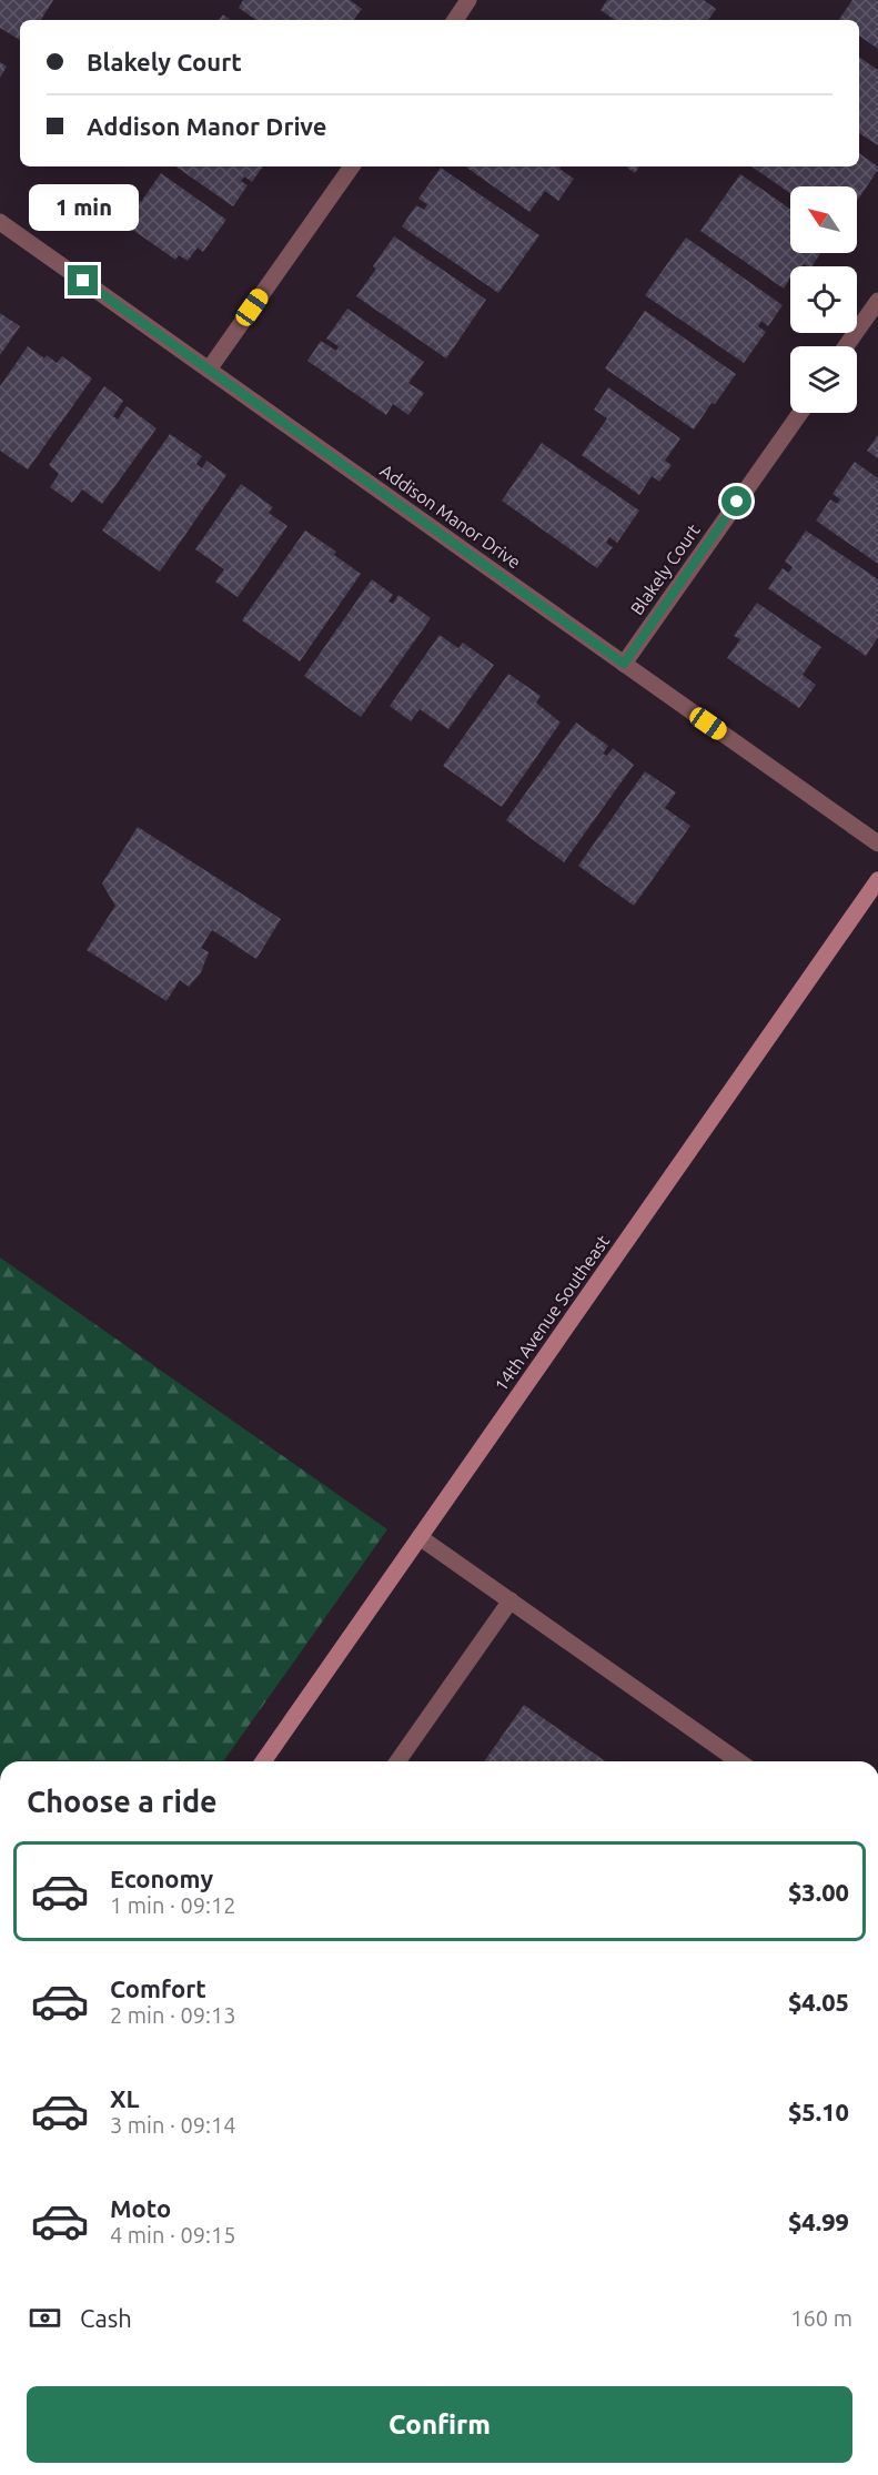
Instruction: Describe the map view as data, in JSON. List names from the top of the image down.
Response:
{
  "streets": {
    "street": ["Addison Manor Drive", "Blakely Court", "14th Avenue Southeast"]
  },
  "crossings": [
    ["Addison Manor Drive", "Blakely Court"]
  ],
  "north": "top left",
  "page": {
    "banner": ["Blakely Court", "Addison Manor Drive"],
    "bubble": "1 min",
    "heading": "Choose a ride",
    "list": [
      {
        "name": "Economy",
        "note": "1 min · 09:12",
        "value": "$3.00"
      },
      {
        "name": "Comfort",
        "note": "2 min · 09:13",
        "value": "$4.05"
      },
      {
        "name": "XL",
        "note": "3 min · 09:14",
        "value": "$5.10"
      },
      {
        "name": "Moto",
        "note": "4 min · 09:15",
        "value": "$4.99"
      }
    ],
    "pay": ["Cash", "160 m"],
    "buttons": "Confirm"
  }
}
